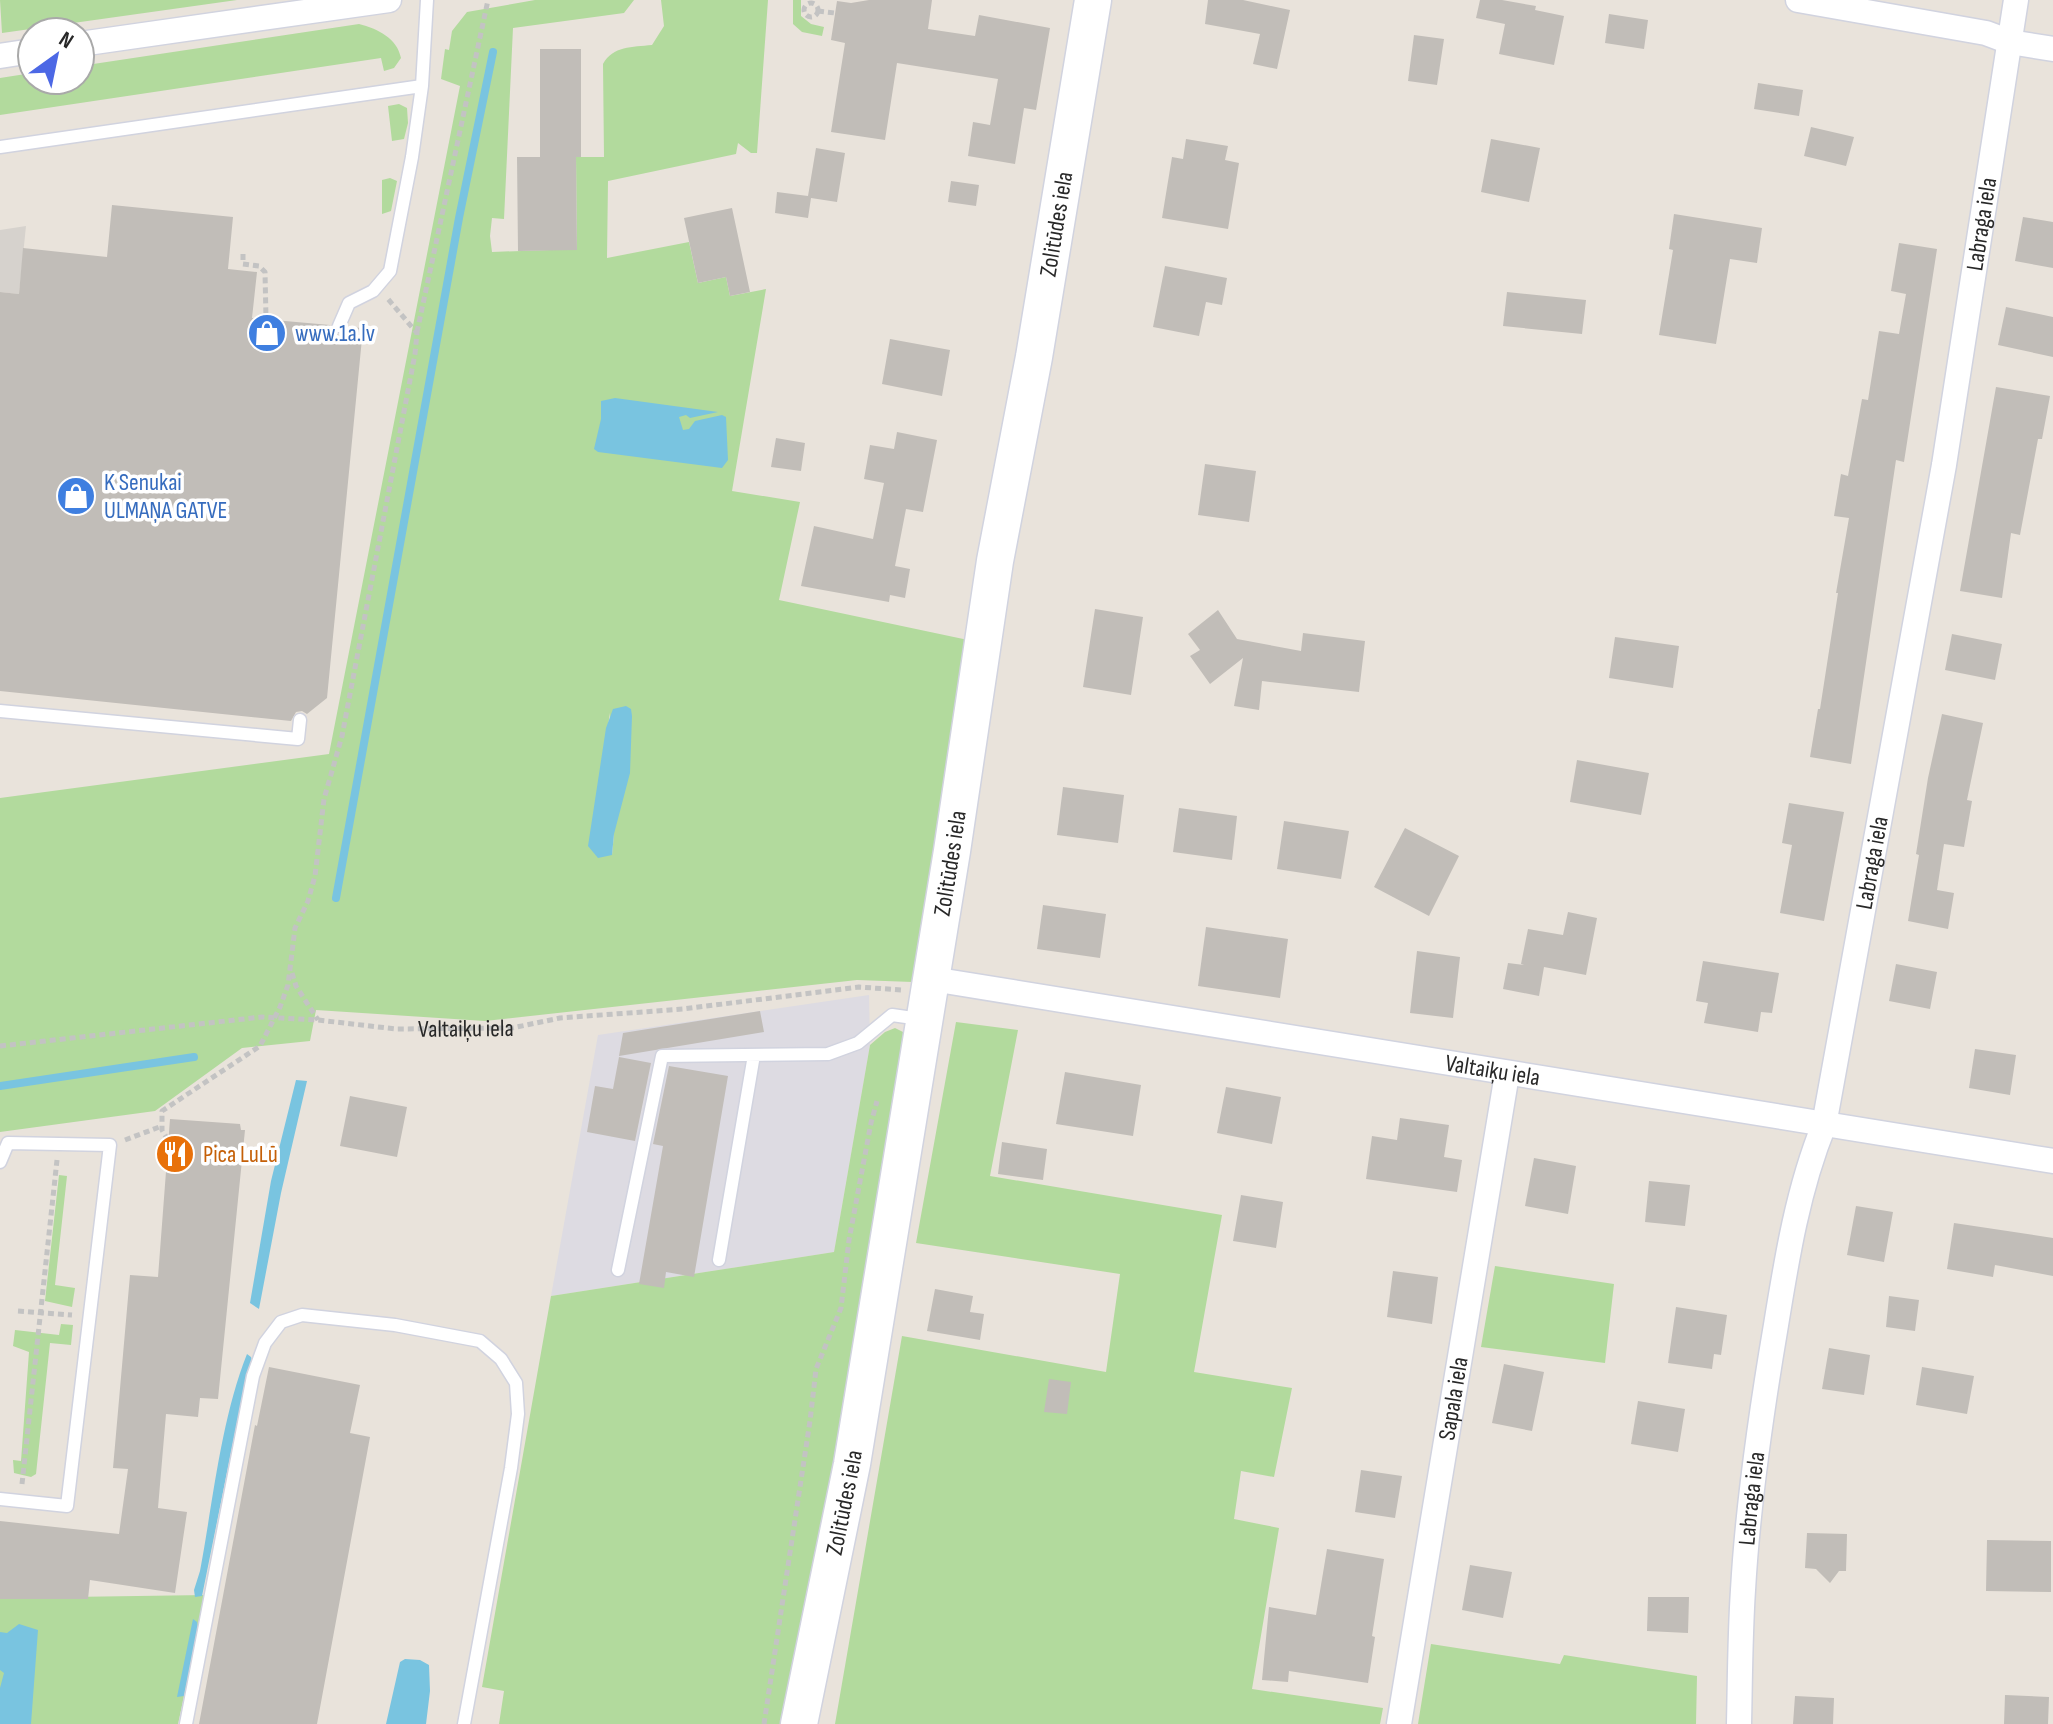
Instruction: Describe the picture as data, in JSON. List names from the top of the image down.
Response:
{
  "streets": {
    "street": [
      "Zolitūdes iela",
      "Labraga iela",
      "Valtaiķu iela",
      "Sapala iela"
    ]
  },
  "crossings": [
    ["Zolitūdes iela", "Valtaiķu iela"],
    ["Labraga iela", "Valtaiķu iela"],
    ["Valtaiķu iela", "Sapala iela"]
  ],
  "places": {
    "shop": ["www.1a.lv", "K Senukai ULMAŅA GATVE"],
    "restaurant": ["Pica LuLū"]
  },
  "north": "top right"
}
